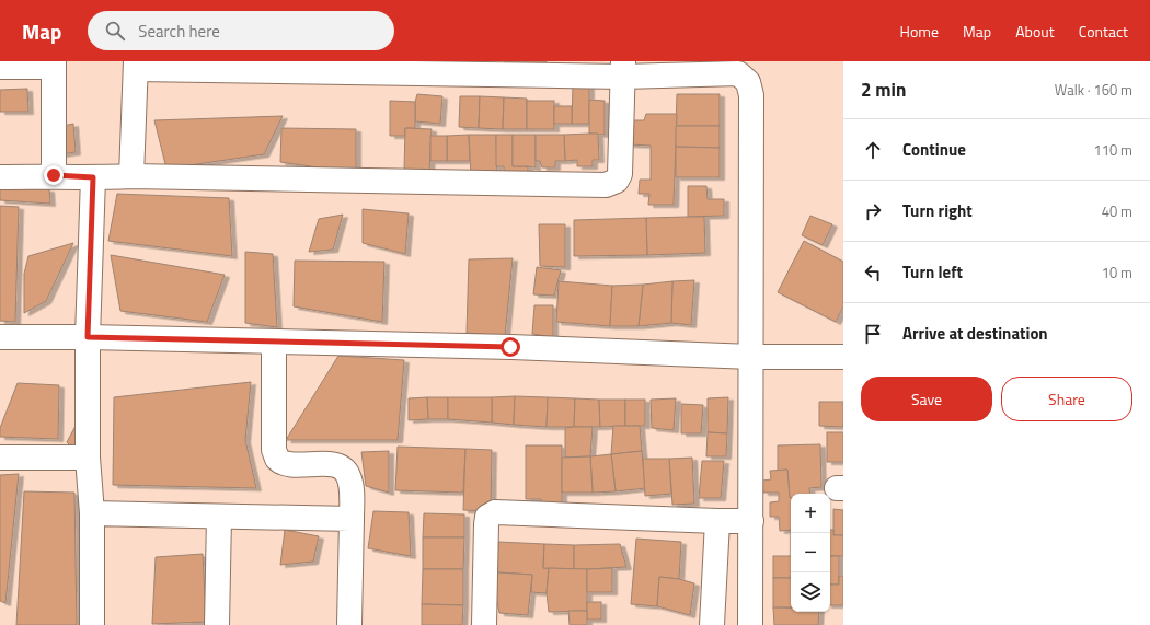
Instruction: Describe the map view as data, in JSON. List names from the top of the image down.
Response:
{
  "page": {
    "header": "Map",
    "search": "Search here",
    "nav": [
      "Home",
      "Map",
      "About",
      "Contact"
    ],
    "heading": ["2 min", "Walk · 160 m"],
    "list": [
      ["Continue", "110 m"],
      ["Turn right", "40 m"],
      ["Turn left", "10 m"],
      "Arrive at destination"
    ],
    "buttons": ["Save", "Share"],
    "map_buttons": ["+", "−"]
  }
}
